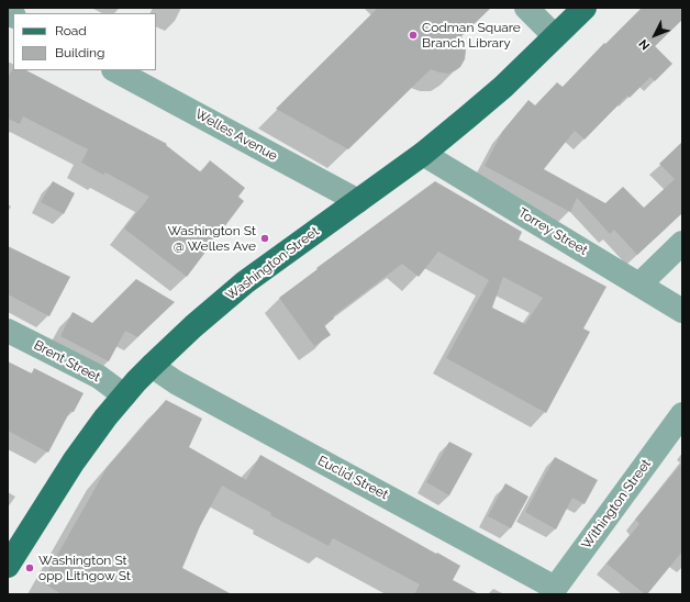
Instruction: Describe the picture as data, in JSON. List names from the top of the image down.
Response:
{
  "streets": {
    "main road": ["Washington Street"],
    "street": [
      "Welles Avenue",
      "Torrey Street",
      "Brent Street",
      "Euclid Street",
      "Withington Street"
    ]
  },
  "crossings": [
    ["Welles Avenue", "Washington Street"],
    ["Torrey Street", "Washington Street"],
    ["Washington Street", "Brent Street"],
    ["Washington Street", "Euclid Street"],
    ["Euclid Street", "Withington Street"]
  ],
  "places": ["Codman Square Branch Library", "Washington St @ Welles Ave", "Washington St opp Lithgow St"],
  "legend": ["Road", "Building"],
  "north": "bottom left"
}
